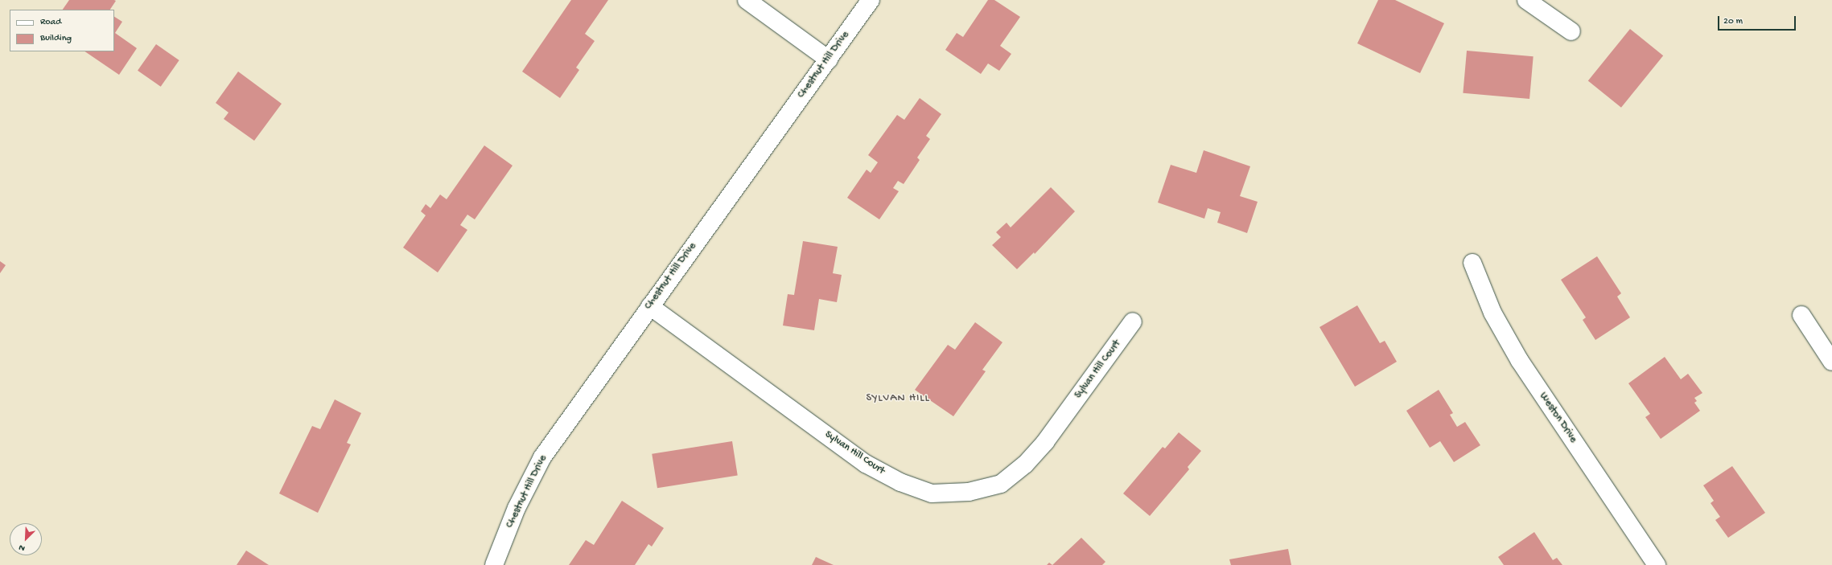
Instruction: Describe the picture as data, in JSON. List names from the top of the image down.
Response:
{
  "streets": {
    "street": ["Chestnut Hill Drive", "Sylvan Hill Court", "Weston Drive"]
  },
  "crossings": [
    ["Chestnut Hill Drive", "Sylvan Hill Court"]
  ],
  "districts": ["SYLVAN HILL"],
  "legend": ["Road", "Building"],
  "scale_bar": "20 m",
  "north": "bottom left"
}
